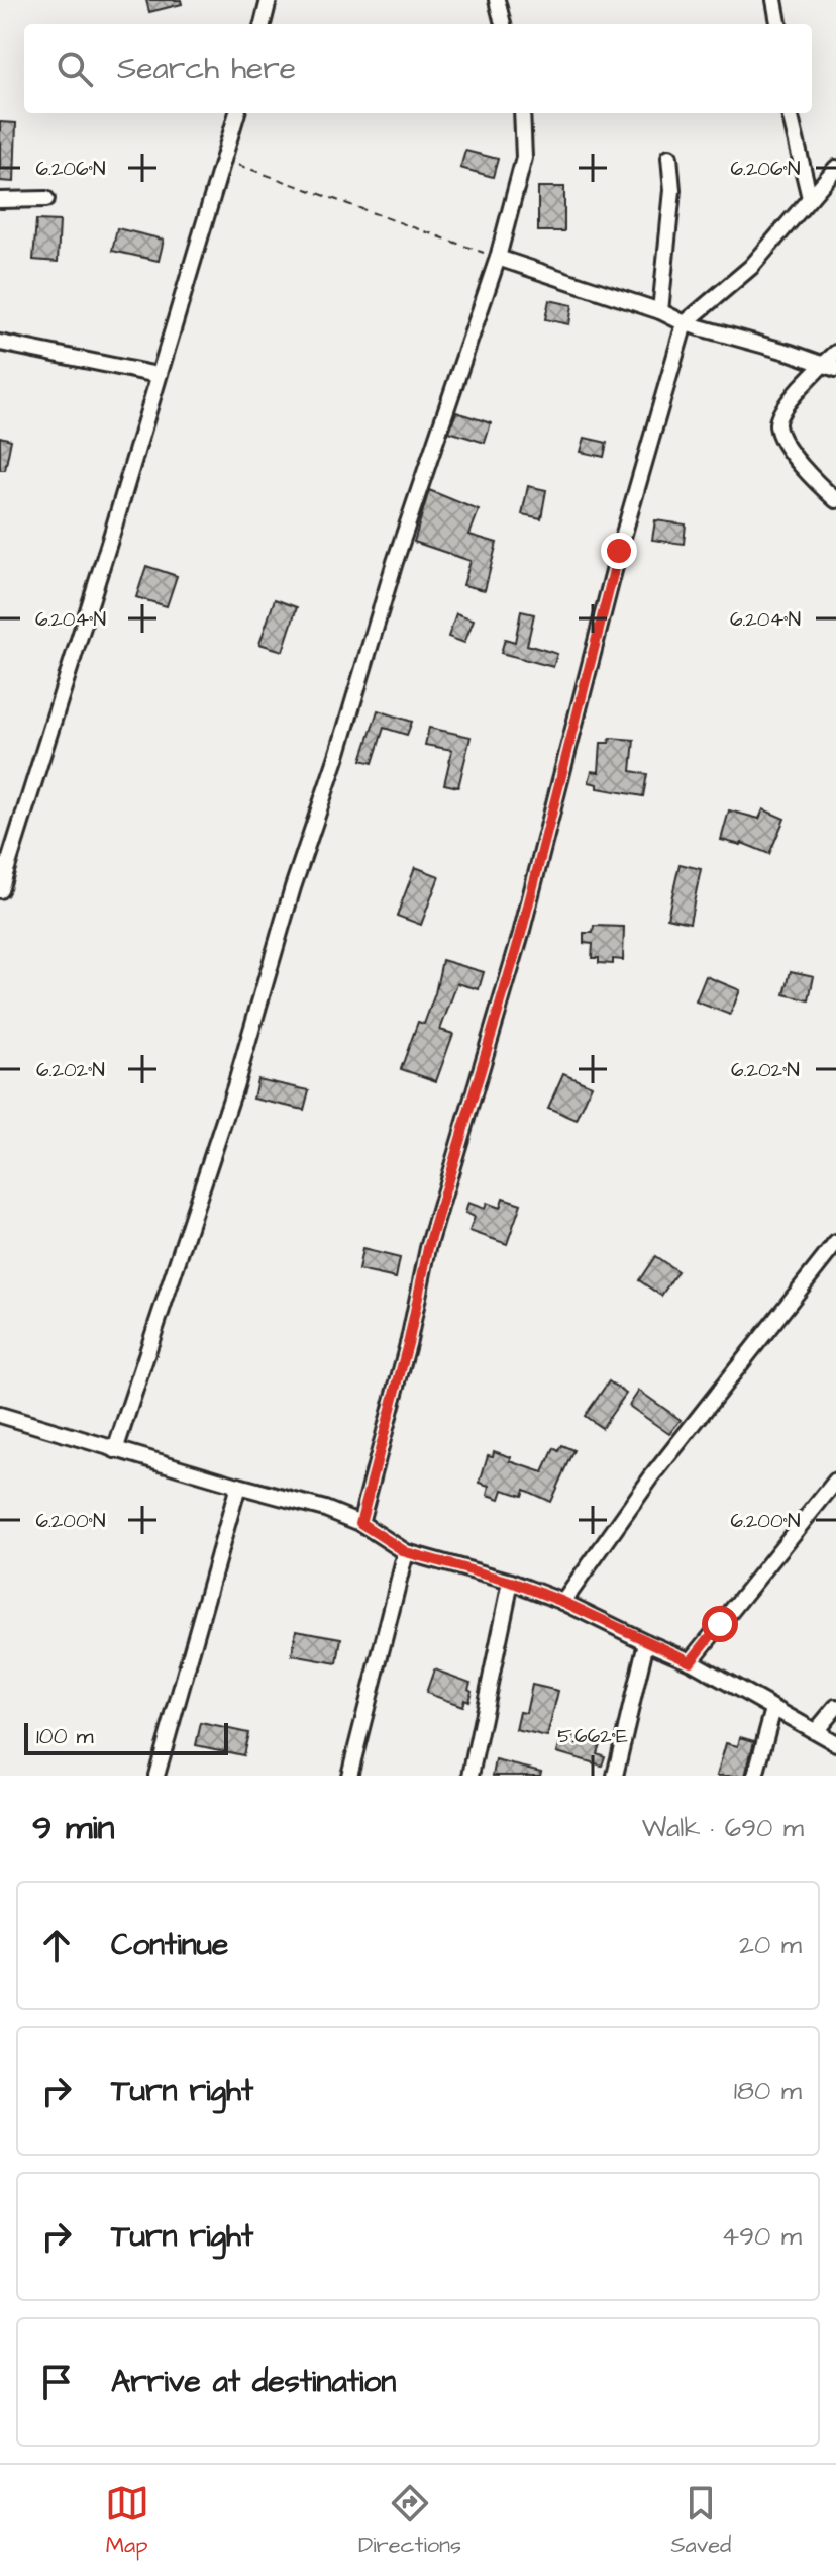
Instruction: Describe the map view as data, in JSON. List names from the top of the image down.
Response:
{
  "scale_bar": "100 m",
  "page": {
    "search": "Search here",
    "scale": "100 m",
    "heading": ["9 min", "Walk · 690 m"],
    "list": [
      ["Continue", "20 m"],
      ["Turn right", "180 m"],
      ["Turn right", "490 m"],
      "Arrive at destination"
    ],
    "nav": ["Map", "Directions", "Saved"]
  },
  "coordinates": [
    "6.206°N",
    "6.204°N",
    "6.202°N",
    "6.200°N",
    "5.662°E"
  ]
}
